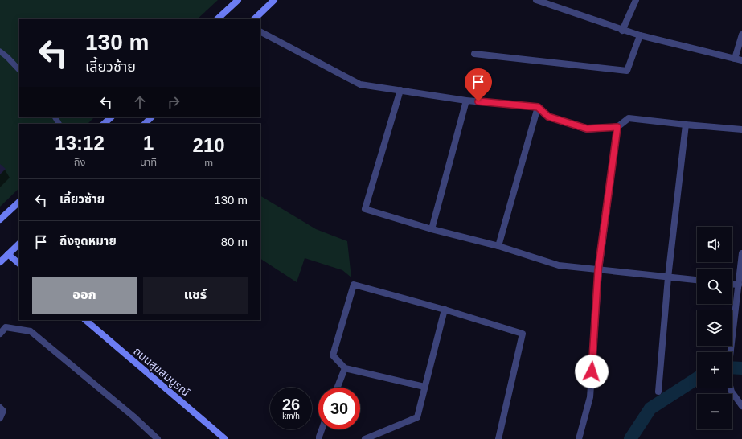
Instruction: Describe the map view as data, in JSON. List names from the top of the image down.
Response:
{
  "streets": {
    "street": ["ถนนสุขสมบูรณ์"]
  },
  "page": {
    "turn": ["130 m", "เลี้ยวซ้าย"],
    "eta": [
      "13:12",
      "ถึง",
      "1",
      "นาที",
      "210",
      "m"
    ],
    "list": [
      {
        "name": "เลี้ยวซ้าย",
        "value": "130 m"
      },
      {
        "name": "ถึงจุดหมาย",
        "value": "80 m"
      }
    ],
    "map_buttons": ["+", "−"],
    "buttons": ["ออก", "แชร์"],
    "speed": "26 km/h",
    "limit": "30"
  }
}
